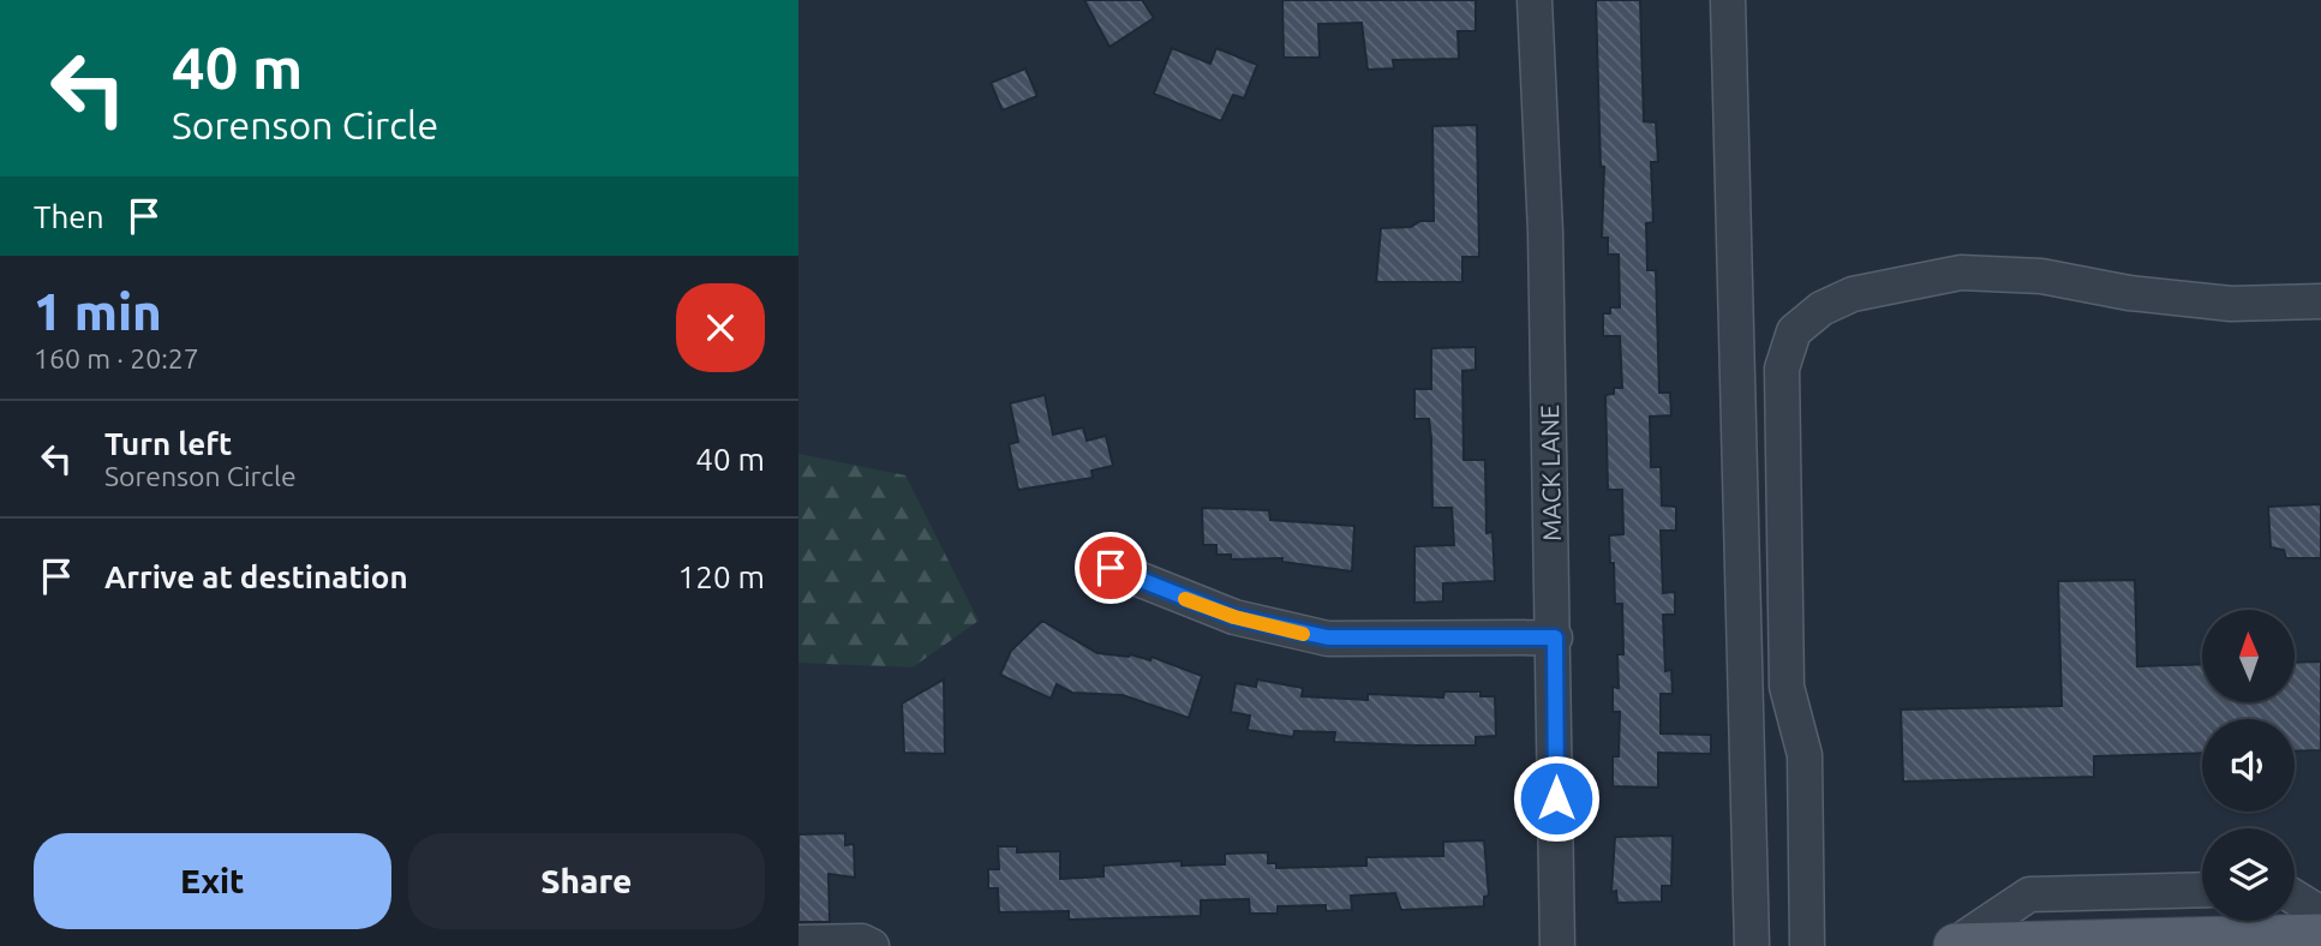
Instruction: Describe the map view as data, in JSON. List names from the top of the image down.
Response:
{
  "streets": {
    "street": ["MACK LANE"]
  },
  "north": "top",
  "page": {
    "turn": ["40 m", "Sorenson Circle"],
    "then": "Then",
    "heading": ["1 min", "160 m · 20:27"],
    "list": [
      {
        "name": "Turn left",
        "note": "Sorenson Circle",
        "value": "40 m"
      },
      {
        "name": "Arrive at destination",
        "value": "120 m"
      }
    ],
    "buttons": ["Exit", "Share"]
  }
}
